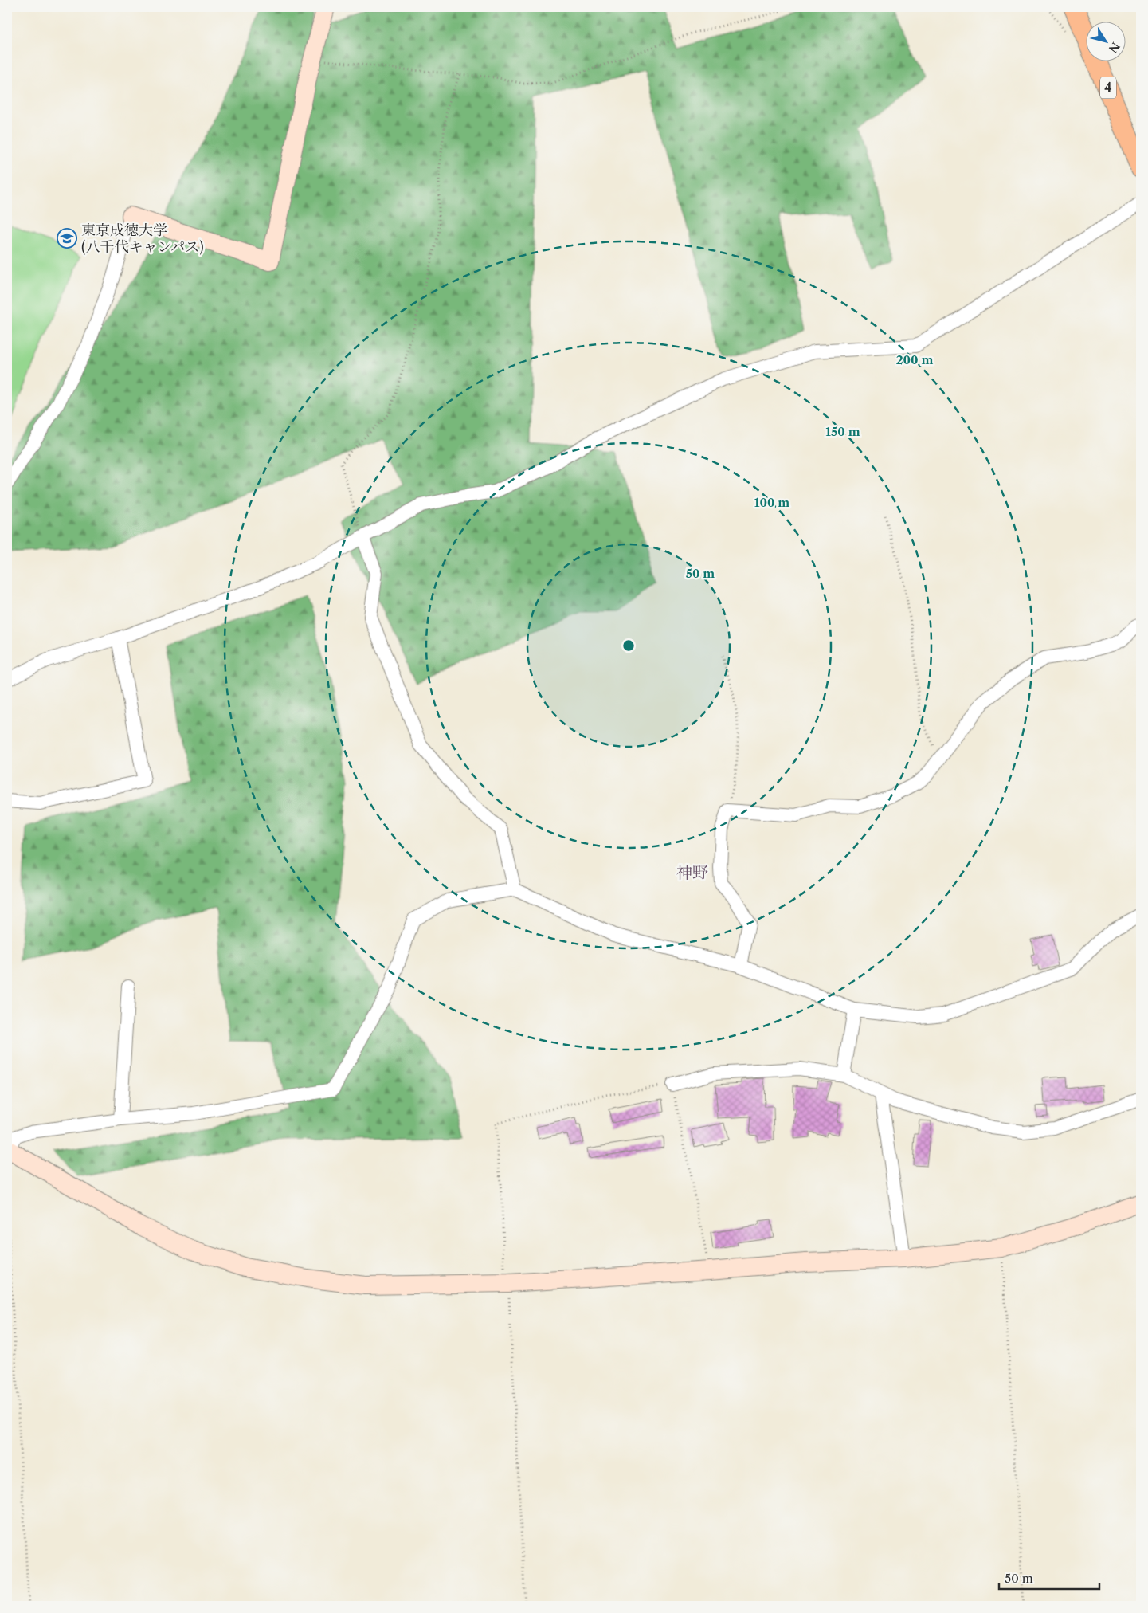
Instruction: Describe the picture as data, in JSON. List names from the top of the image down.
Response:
{
  "streets": {
    "main road": ["4"]
  },
  "districts": ["神野"],
  "places": {
    "school or university": ["東京成徳大学 (八千代キャンパス)"]
  },
  "scale_bar": "50 m",
  "north": "bottom right",
  "rings": [
    "200 m",
    "150 m",
    "100 m",
    "50 m"
  ]
}
